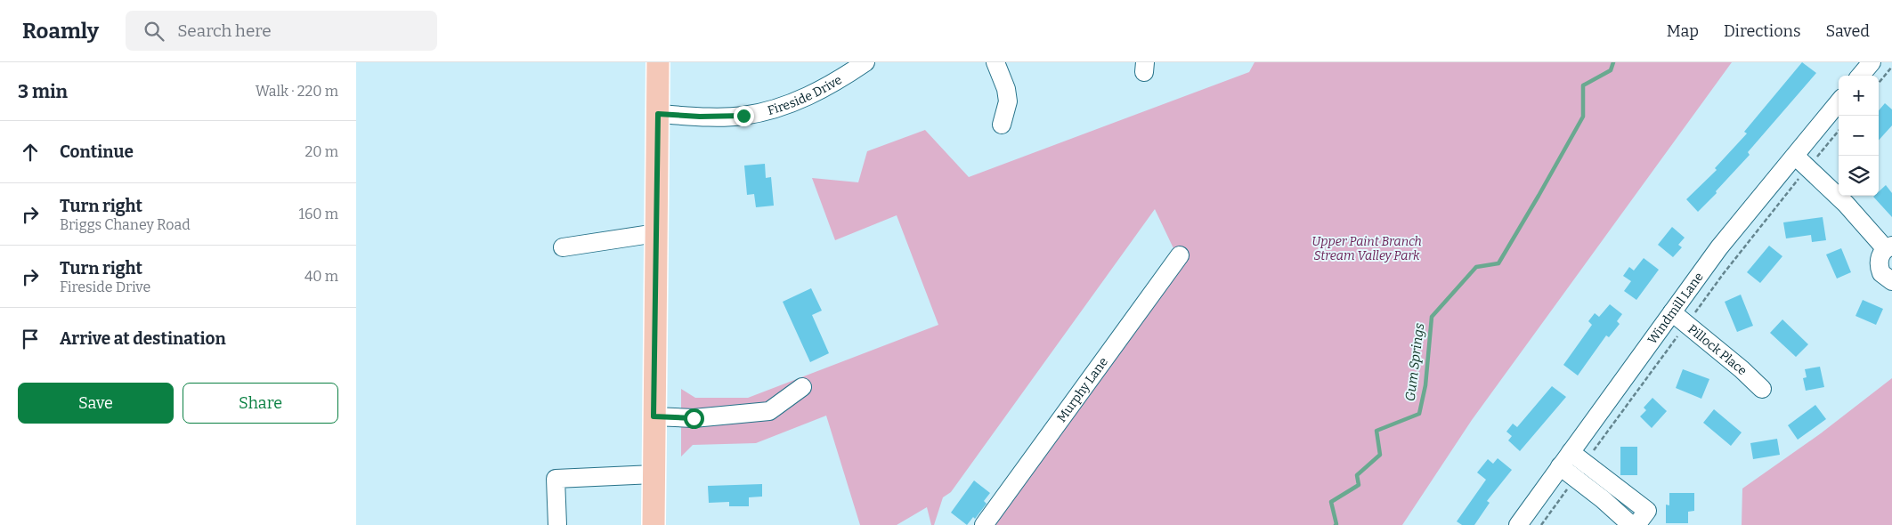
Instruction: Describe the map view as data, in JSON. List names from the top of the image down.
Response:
{
  "streets": {
    "street": [
      "Fireside Drive",
      "Windmill Lane",
      "Pillock Place",
      "Murphy Lane"
    ]
  },
  "crossings": [
    ["Windmill Lane", "Pillock Place"]
  ],
  "water": ["Gum Springs"],
  "parks": ["Upper Paint Branch Stream Valley Park"],
  "page": {
    "header": "Roamly",
    "search": "Search here",
    "nav": ["Map", "Directions", "Saved"],
    "heading": ["3 min", "Walk · 220 m"],
    "map_buttons": ["+", "−"],
    "list": [
      ["Continue", "20 m"],
      ["Turn right", "Briggs Chaney Road", "160 m"],
      ["Turn right", "Fireside Drive", "40 m"],
      "Arrive at destination"
    ],
    "buttons": ["Save", "Share"]
  }
}
